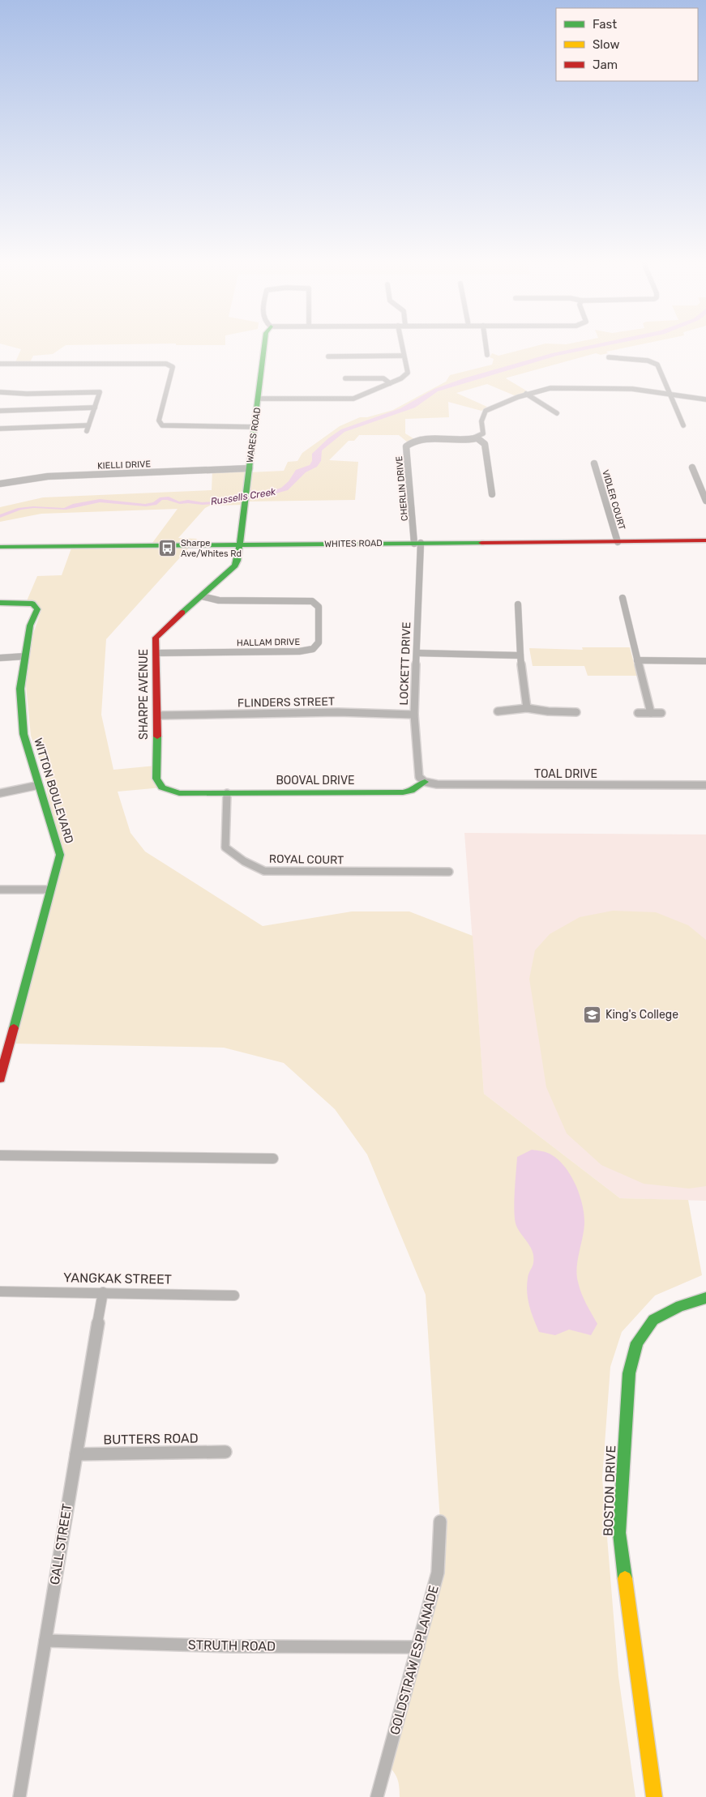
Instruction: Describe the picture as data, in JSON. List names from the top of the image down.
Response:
{
  "streets": {
    "street": [
      "WARES ROAD",
      "KIELLI DRIVE",
      "CHERLIN DRIVE",
      "VIDLER COURT",
      "WHITES ROAD",
      "HALLAM DRIVE",
      "LOCKETT DRIVE",
      "SHARPE AVENUE",
      "FLINDERS STREET",
      "TOAL DRIVE",
      "BOOVAL DRIVE",
      "WITTON BOULEVARD",
      "ROYAL COURT",
      "YANGKAK STREET",
      "BUTTERS ROAD",
      "BOSTON DRIVE",
      "GALL STREET",
      "STRUTH ROAD",
      "GOLDSTRAW ESPLANADE"
    ]
  },
  "crossings": [
    ["WARES ROAD", "KIELLI DRIVE"],
    ["WARES ROAD", "WHITES ROAD"],
    ["WARES ROAD", "SHARPE AVENUE"],
    ["CHERLIN DRIVE", "WHITES ROAD"],
    ["CHERLIN DRIVE", "LOCKETT DRIVE"],
    ["VIDLER COURT", "WHITES ROAD"],
    ["WHITES ROAD", "LOCKETT DRIVE"],
    ["WHITES ROAD", "SHARPE AVENUE"],
    ["HALLAM DRIVE", "SHARPE AVENUE"],
    ["LOCKETT DRIVE", "FLINDERS STREET"],
    ["LOCKETT DRIVE", "TOAL DRIVE"],
    ["LOCKETT DRIVE", "BOOVAL DRIVE"],
    ["SHARPE AVENUE", "FLINDERS STREET"],
    ["SHARPE AVENUE", "BOOVAL DRIVE"],
    ["TOAL DRIVE", "BOOVAL DRIVE"],
    ["BOOVAL DRIVE", "ROYAL COURT"],
    ["YANGKAK STREET", "GALL STREET"],
    ["BUTTERS ROAD", "GALL STREET"],
    ["GALL STREET", "STRUTH ROAD"],
    ["STRUTH ROAD", "GOLDSTRAW ESPLANADE"]
  ],
  "water": ["Russells Creek"],
  "places": {
    "bus stop": ["Sharpe Ave/Whites Rd"],
    "school or university": ["King's College"]
  },
  "legend": ["Fast", "Slow", "Jam"]
}
